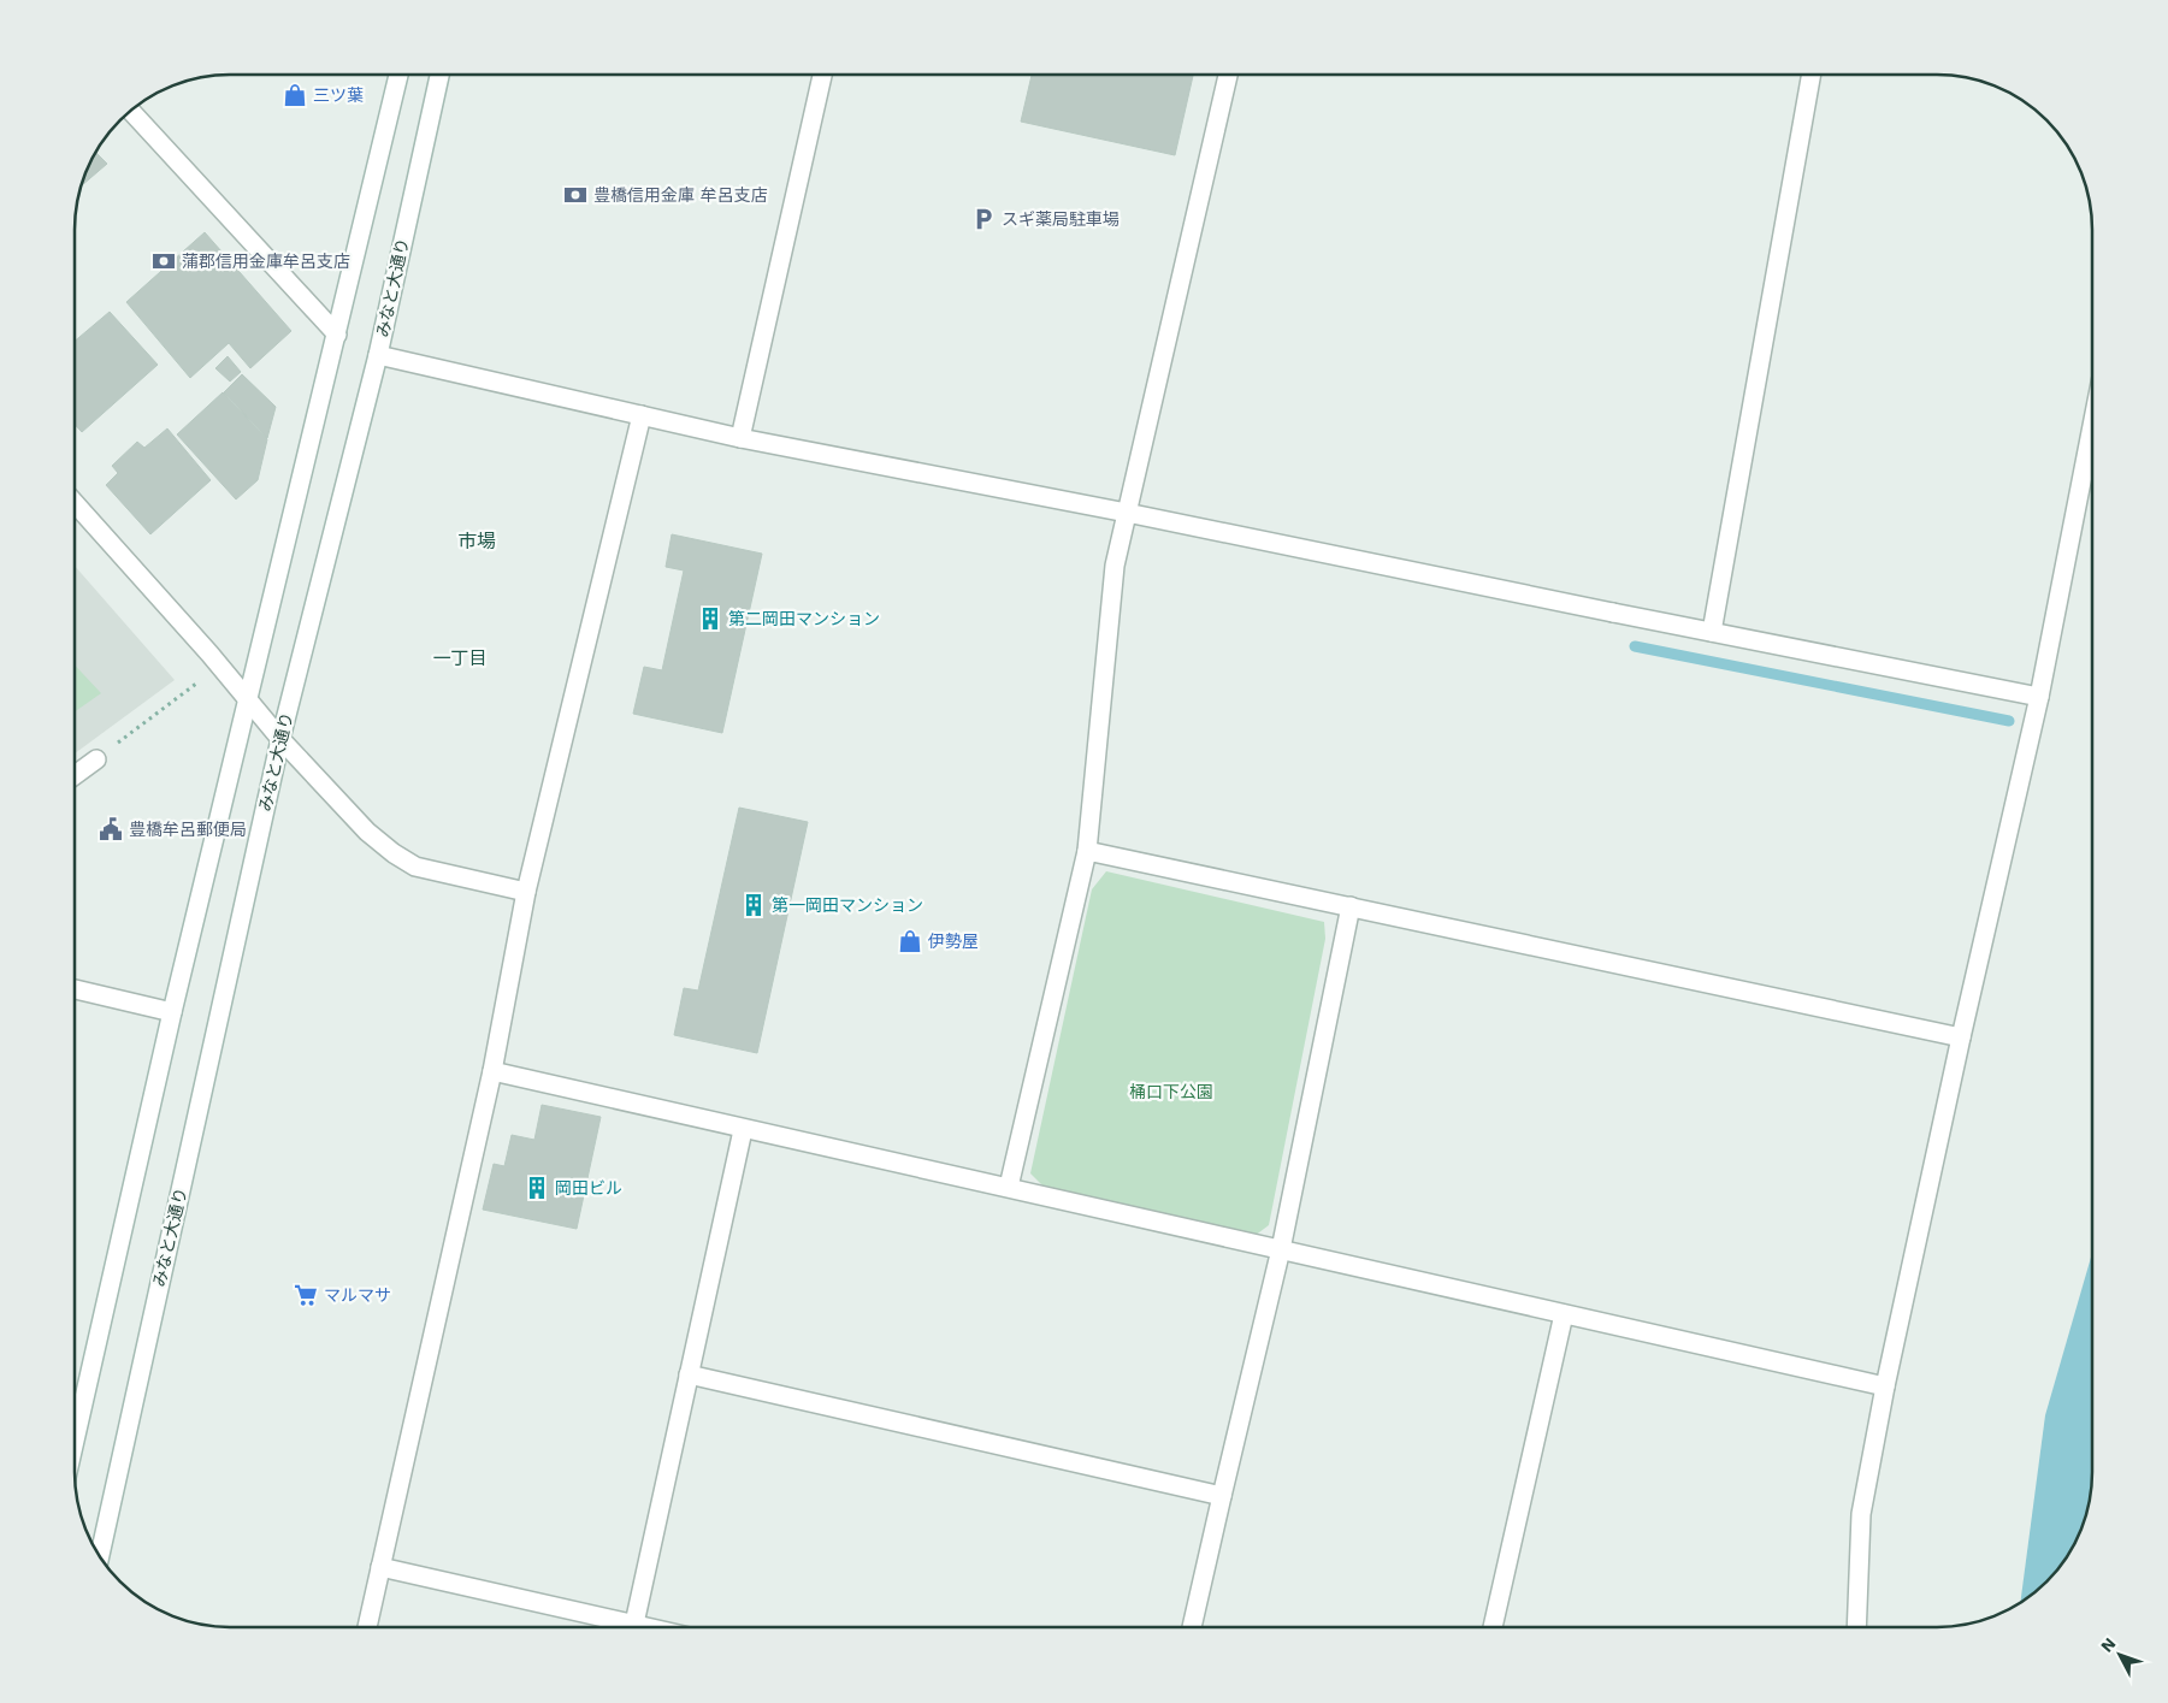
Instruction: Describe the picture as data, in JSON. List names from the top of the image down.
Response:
{
  "streets": {
    "street": ["みなと大通り"]
  },
  "districts": ["市場", "一丁目"],
  "parks": ["桶口下公園"],
  "places": {
    "shop": ["三ツ葉", "伊勢屋"],
    "bank": ["豊橋信用金庫 牟呂支店", "蒲郡信用金庫牟呂支店"],
    "parking": ["スギ薬局駐車場"],
    "building": ["第二岡田マンション", "第一岡田マンション", "岡田ビル"],
    "public building": ["豊橋牟呂郵便局"],
    "supermarket": ["マルマサ"]
  },
  "north": "top left"
}
